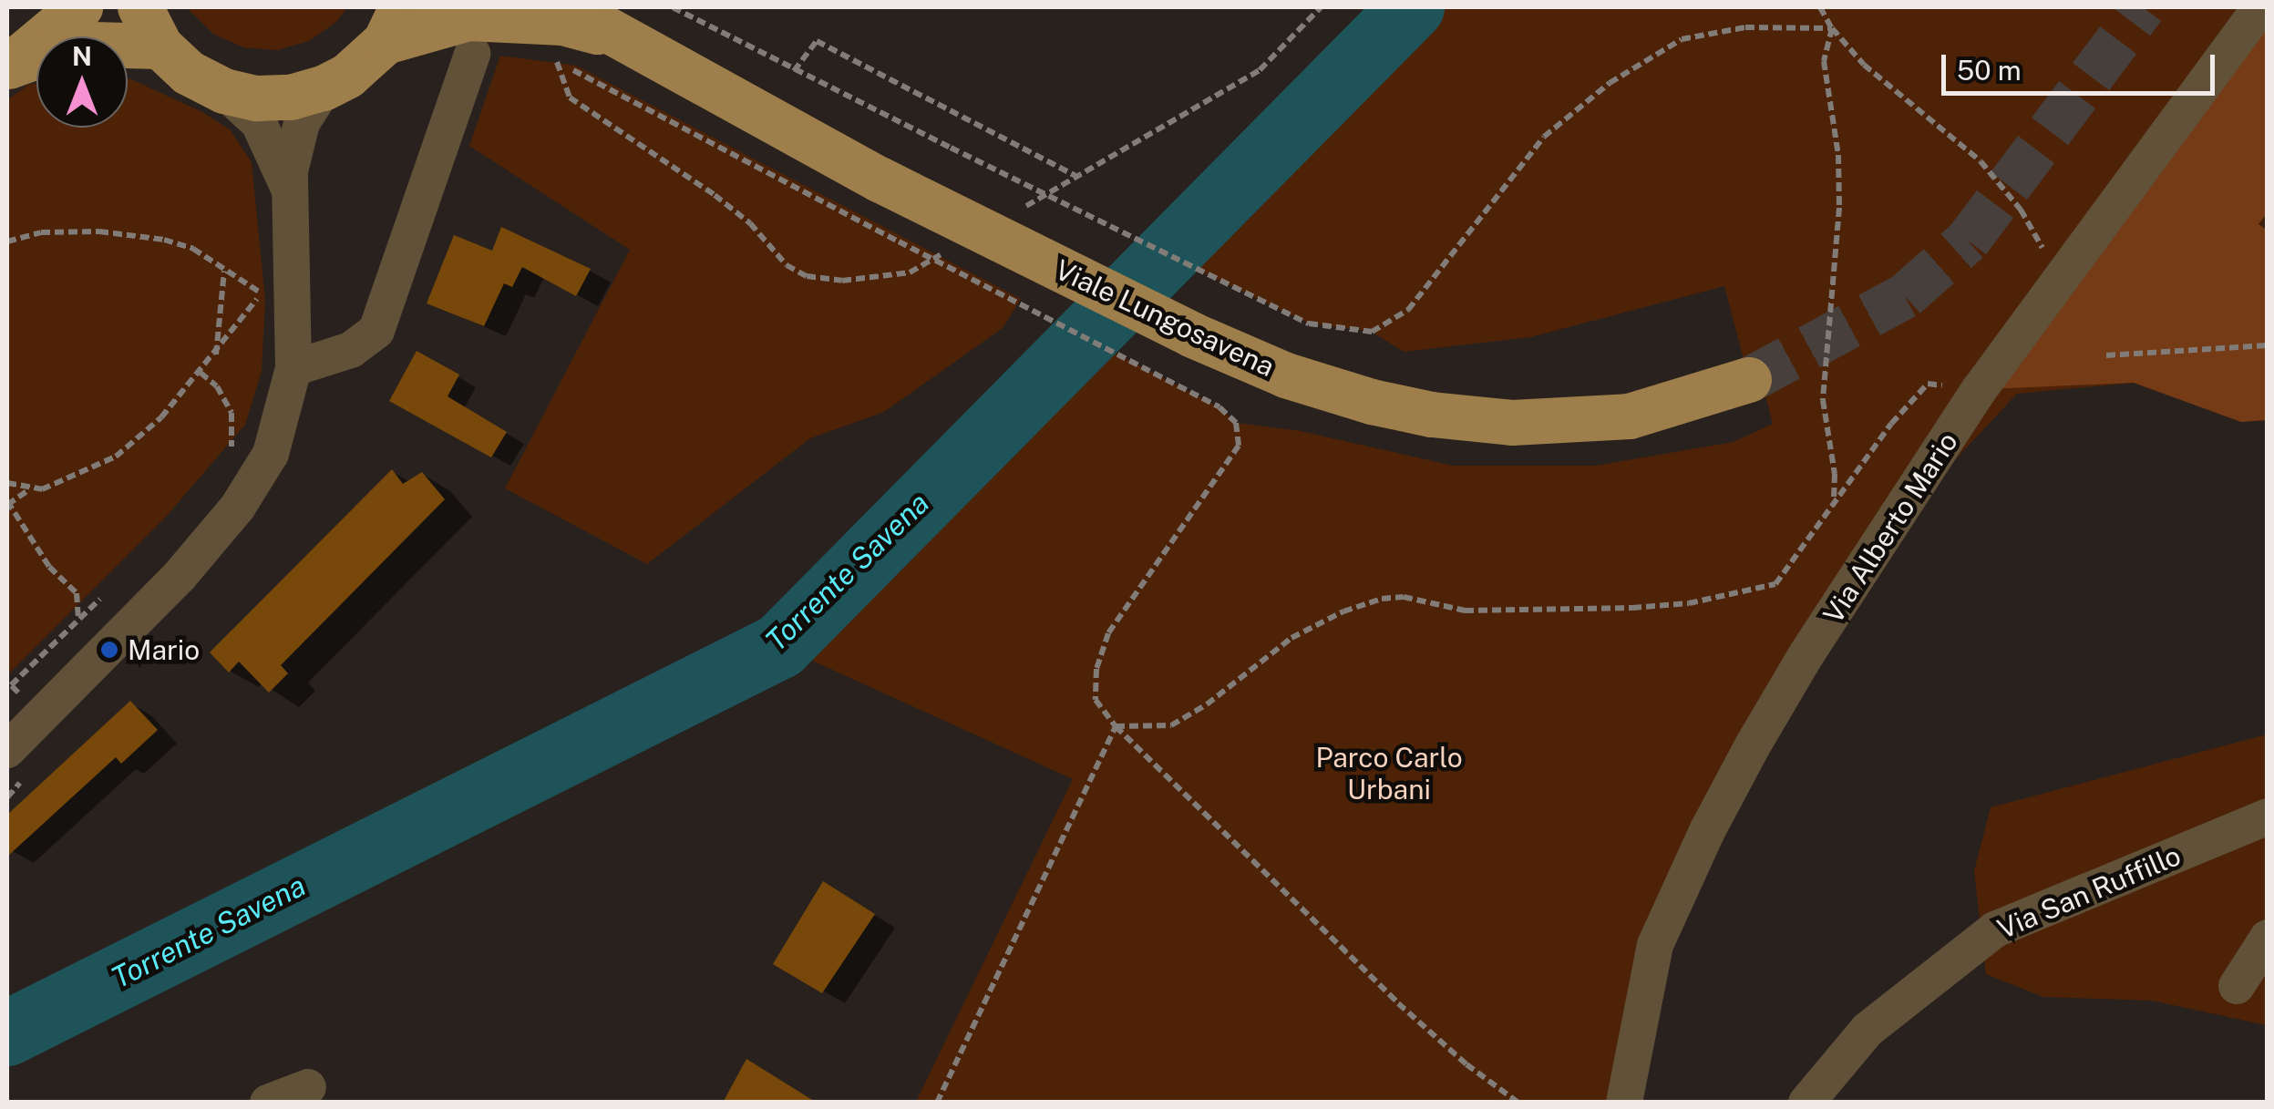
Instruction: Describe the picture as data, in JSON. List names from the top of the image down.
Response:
{
  "streets": {
    "main road": ["Viale Lungosavena"],
    "street": ["Via Alberto Mario", "Via San Ruffillo"]
  },
  "water": ["Torrente Savena"],
  "parks": ["Parco Carlo Urbani"],
  "places": ["Mario"],
  "scale_bar": "50 m",
  "north": "top"
}
